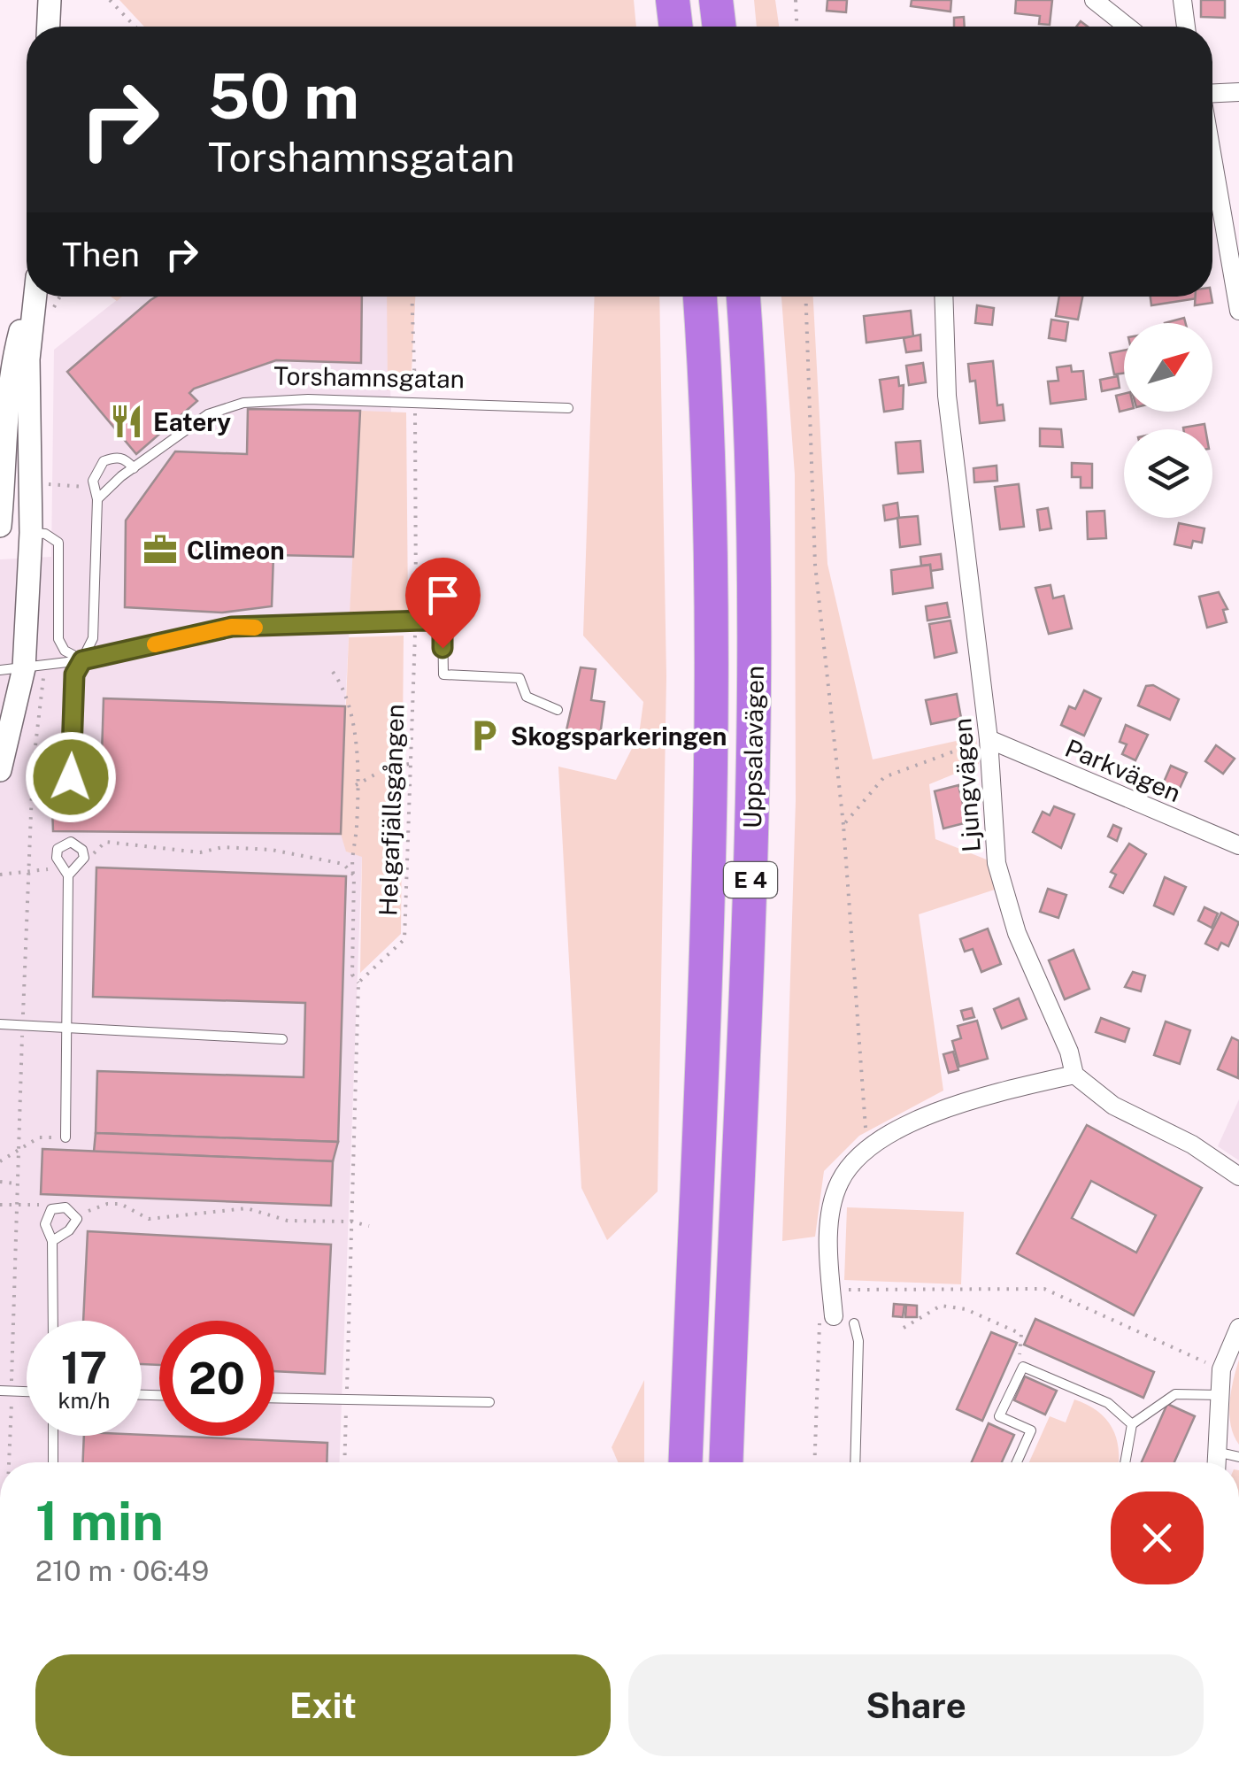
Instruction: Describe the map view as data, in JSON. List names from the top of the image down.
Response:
{
  "streets": {
    "highway": ["Uppsalavägen", "E 4"],
    "street": ["Parkvägen", "Ljungvägen"],
    "lane": ["Torshamnsgatan"],
    "path": ["Helgafjällsgången"]
  },
  "crossings": [
    ["Torshamnsgatan", "Helgafjällsgången"],
    ["Parkvägen", "Ljungvägen"]
  ],
  "places": {
    "restaurant": ["Eatery"],
    "office": ["Climeon"],
    "parking": ["Skogsparkeringen"]
  },
  "north": "top right",
  "page": {
    "turn": ["50 m", "Torshamnsgatan"],
    "then": "Then",
    "speed": "17 km/h",
    "limit": "20",
    "heading": ["1 min", "210 m · 06:49"],
    "buttons": ["Exit", "Share"]
  }
}
